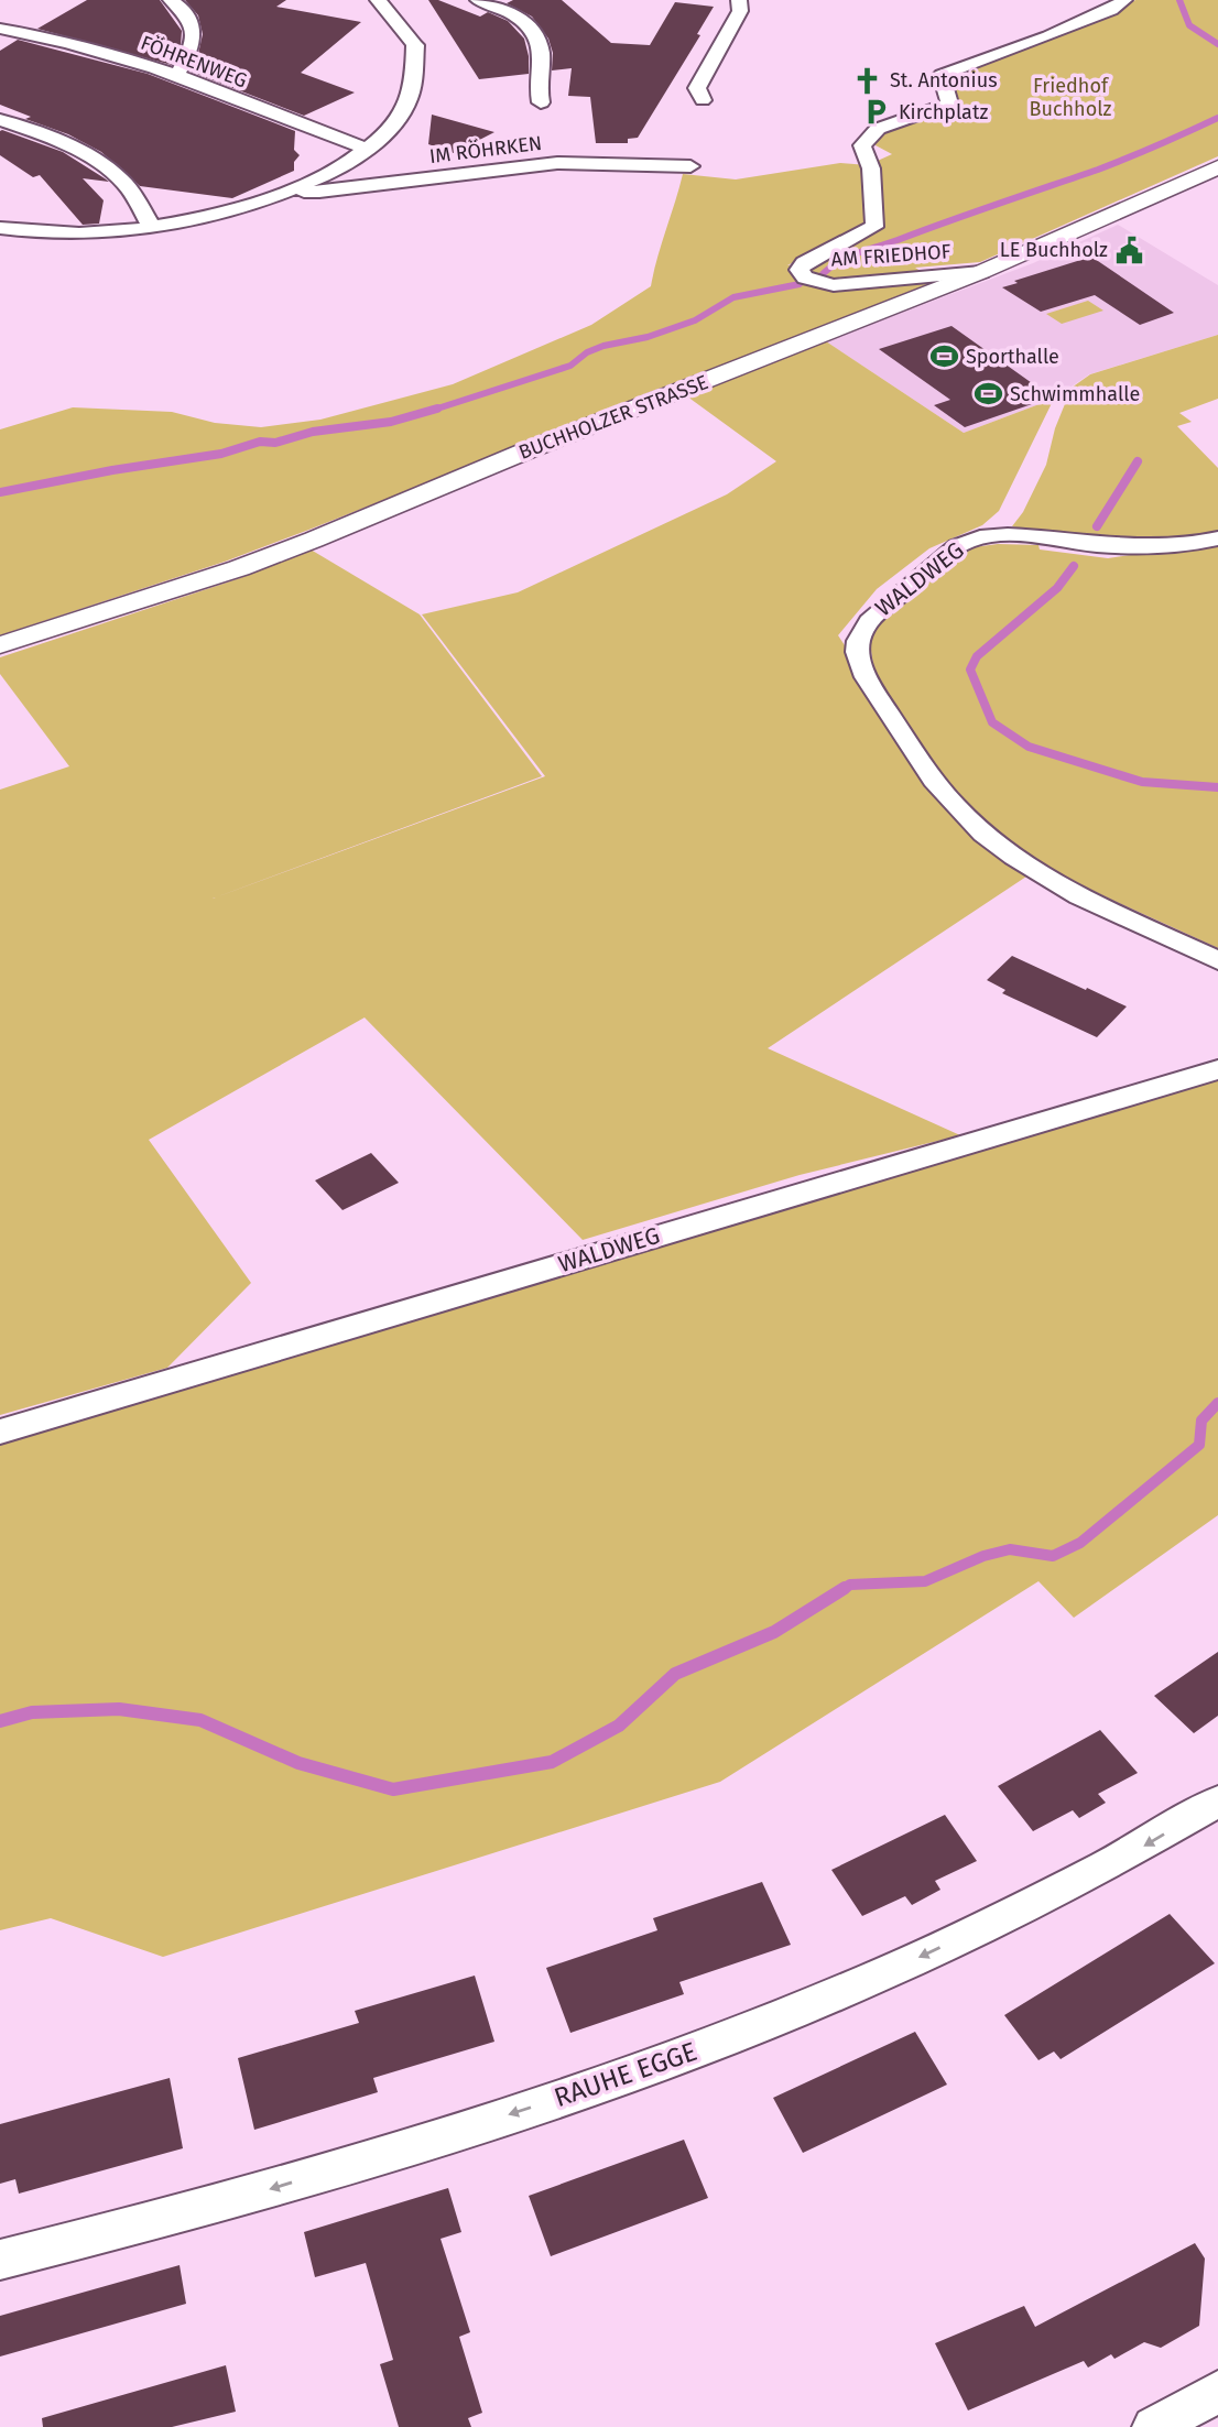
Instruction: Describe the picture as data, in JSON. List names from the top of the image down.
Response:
{
  "streets": {
    "street": [
      "FÖHRENWEG",
      "IM RÖHRKEN",
      "AM FRIEDHOF",
      "BUCHHOLZER STRASSE",
      "WALDWEG",
      "RAUHE EGGE"
    ]
  },
  "crossings": [
    ["FÖHRENWEG", "IM RÖHRKEN"],
    ["AM FRIEDHOF", "BUCHHOLZER STRASSE"]
  ],
  "one_way": ["RAUHE EGGE"],
  "parks": ["Friedhof Buchholz"],
  "places": {
    "church": ["St. Antonius"],
    "parking": ["Kirchplatz"],
    "public building": ["LE Buchholz"],
    "sports": ["Sporthalle", "Schwimmhalle"]
  }
}
